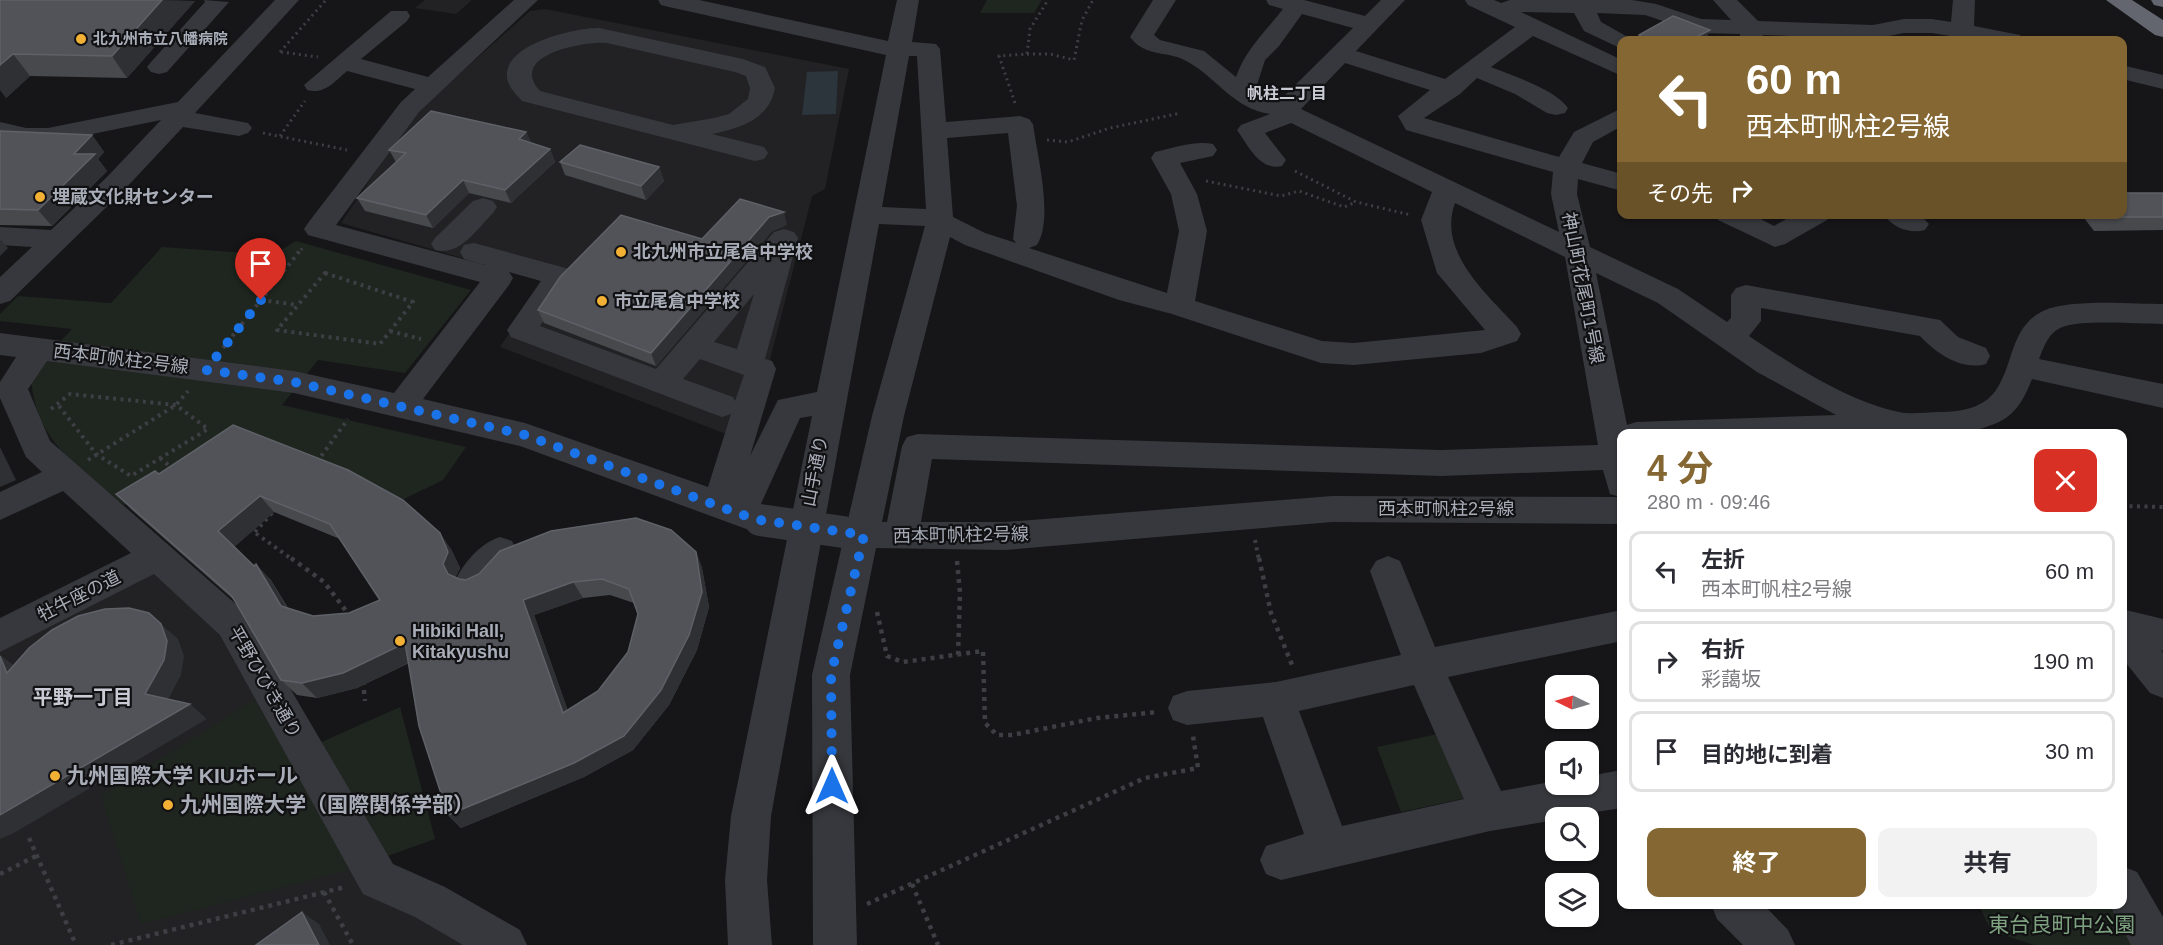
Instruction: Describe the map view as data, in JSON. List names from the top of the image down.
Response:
{
  "streets": {
    "street": [
      "神山町花尾町1号線",
      "西本町帆柱2号線",
      "山手通り",
      "牡牛座の道",
      "平野ひびき通り"
    ]
  },
  "crossings": [
    ["西本町帆柱2号線", "平野ひびき通り"],
    ["牡牛座の道", "平野ひびき通り"]
  ],
  "districts": ["帆柱二丁目", "平野一丁目"],
  "parks": ["東台良町中公園"],
  "places": [
    "北九州市立八幡病院",
    "埋蔵文化財センター",
    "北九州市立尾倉中学校",
    "市立尾倉中学校",
    "Hibiki Hall, Kitakyushu",
    "九州国際大学 KIUホール",
    "九州国際大学（国際関係学部）"
  ],
  "north": "left",
  "page": {
    "turn": ["60 m", "西本町帆柱2号線"],
    "then": "その先",
    "heading": ["4 分", "280 m · 09:46"],
    "list": [
      {
        "name": "左折",
        "note": "西本町帆柱2号線",
        "value": "60 m"
      },
      {
        "name": "右折",
        "note": "彩藹坂",
        "value": "190 m"
      },
      {
        "name": "目的地に到着",
        "value": "30 m"
      }
    ],
    "buttons": ["終了", "共有"]
  }
}
